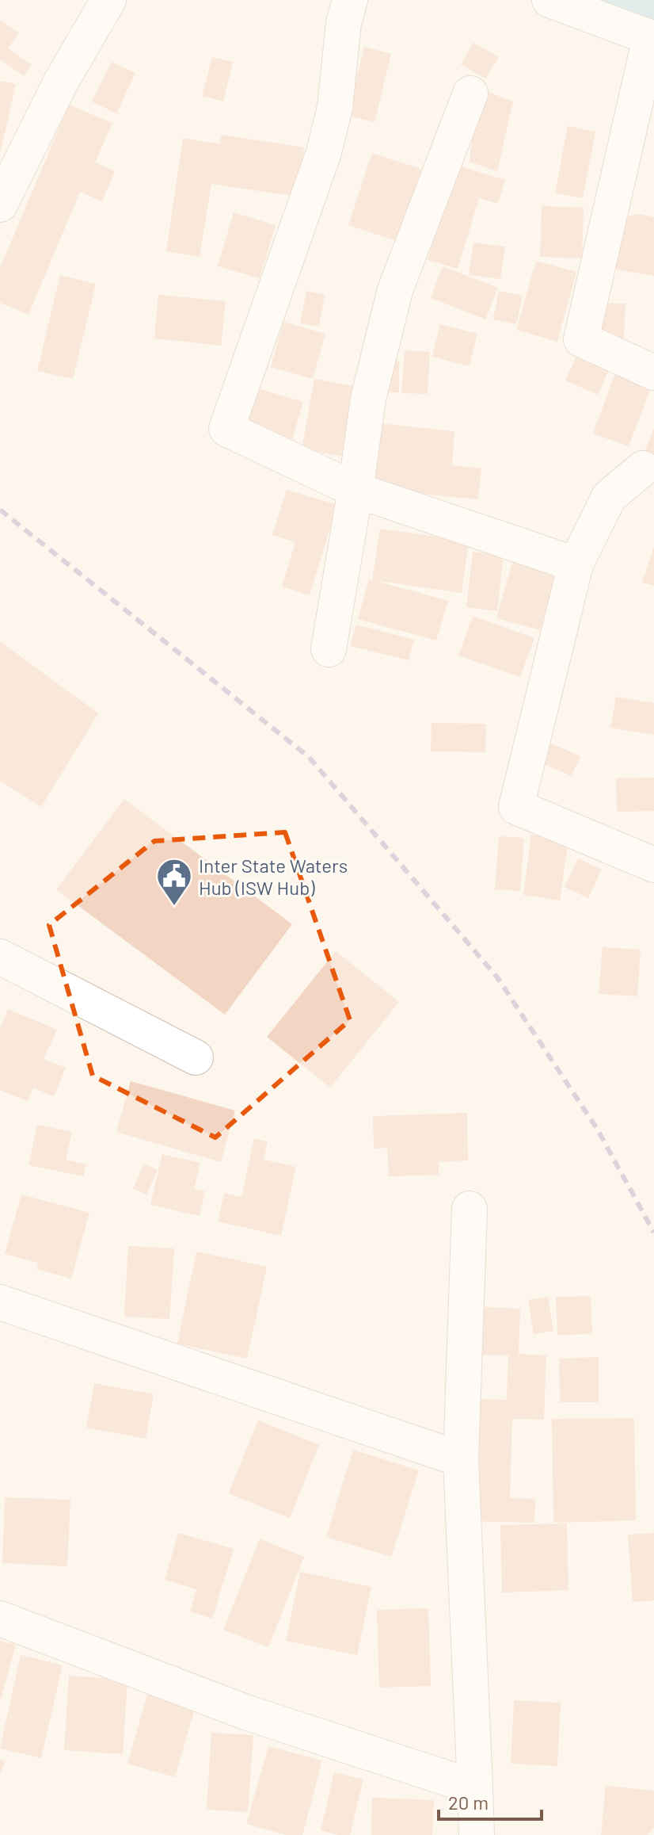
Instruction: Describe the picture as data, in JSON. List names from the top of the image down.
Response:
{
  "places": {
    "public building": ["Inter State Waters Hub (ISW Hub)"]
  },
  "scale_bar": "20 m"
}
